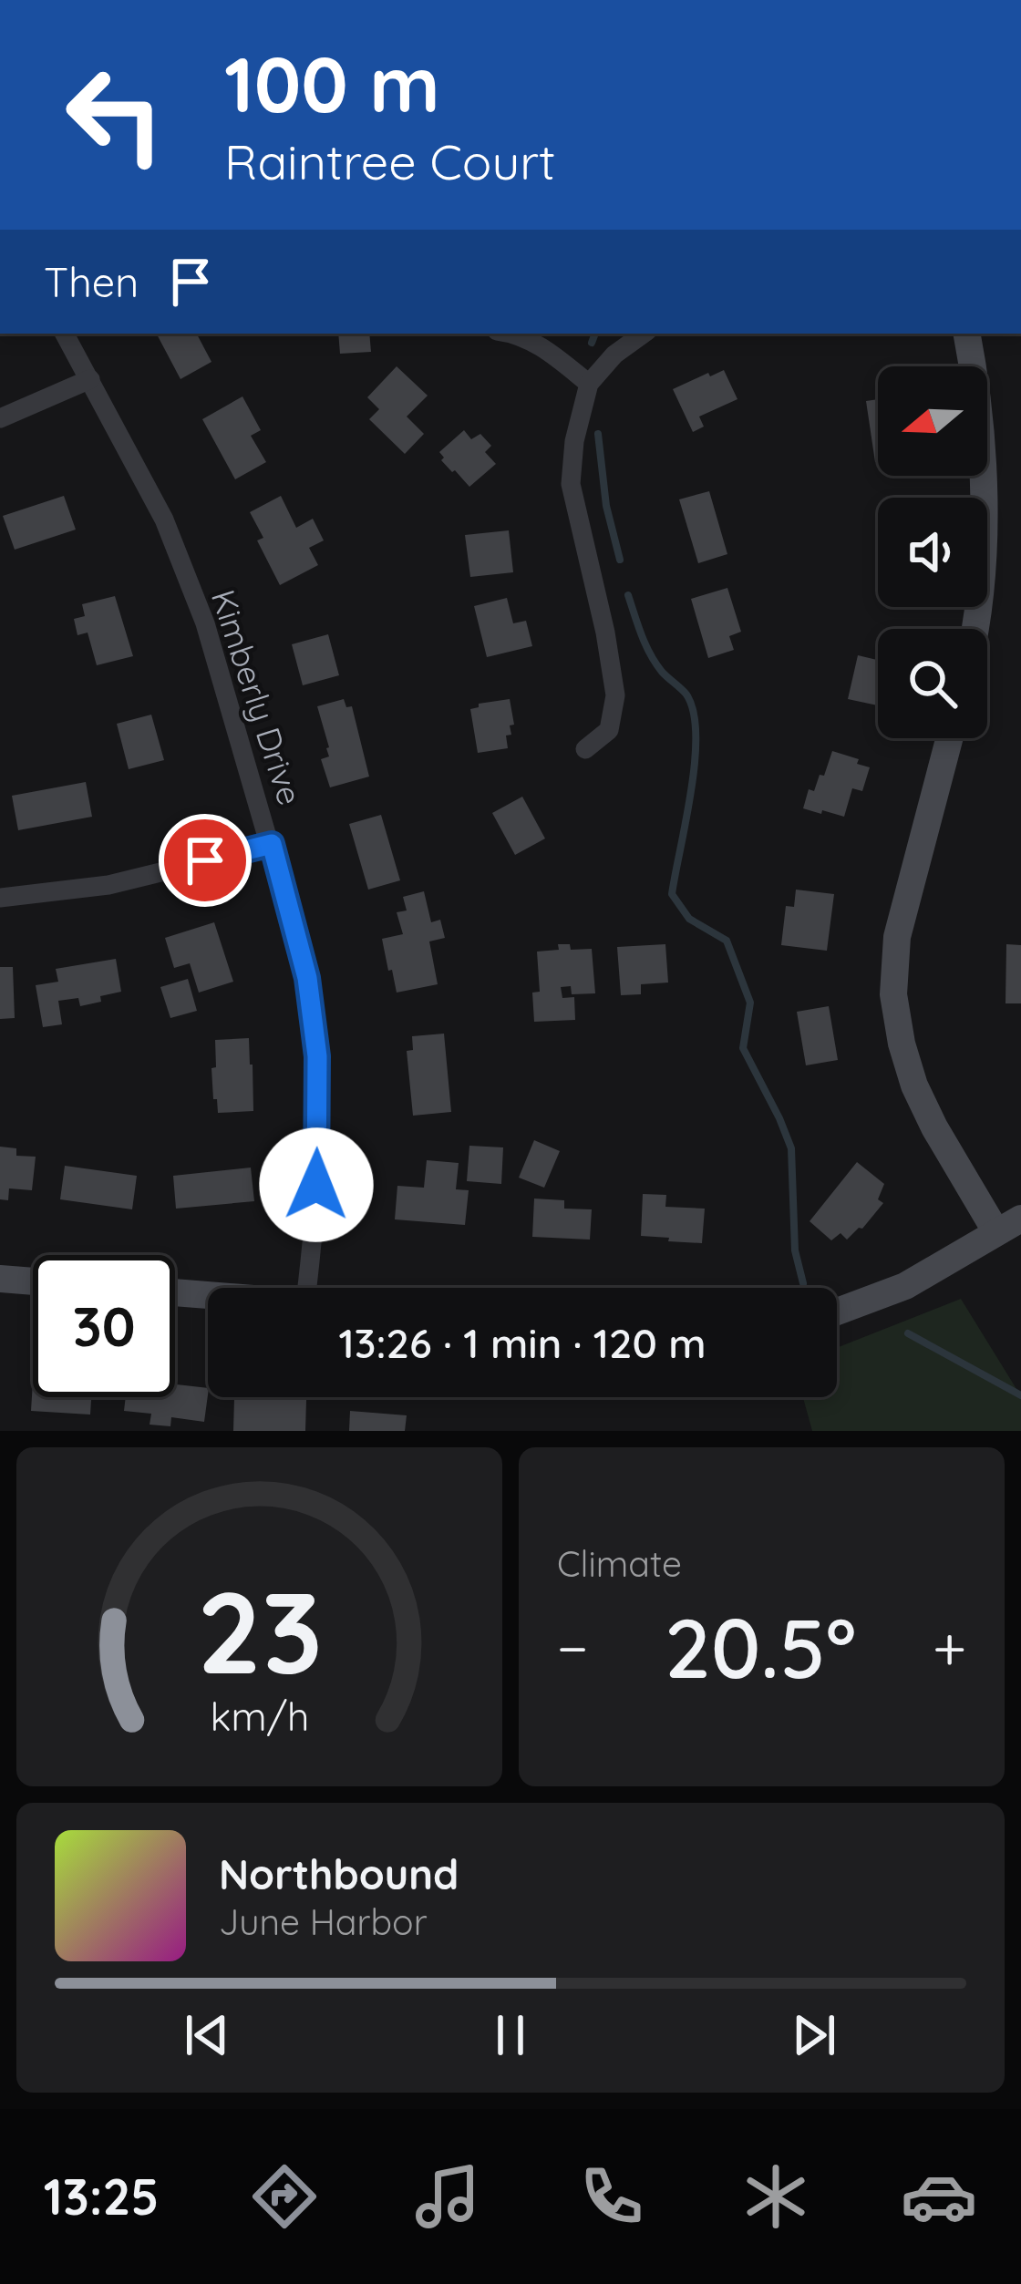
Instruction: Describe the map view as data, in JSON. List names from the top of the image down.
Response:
{
  "streets": {
    "street": ["Kimberly Drive"]
  },
  "north": "left",
  "page": {
    "turn": ["100 m", "Raintree Court"],
    "then": "Then",
    "limit": "30",
    "trip": "13:26 · 1 min · 120 m",
    "tile": "Climate",
    "heat": ["−", "20.5°", "+"],
    "song": ["Northbound", "June Harbor"],
    "tabs": "13:25",
    "gauge": ["23", "km/h"]
  }
}
